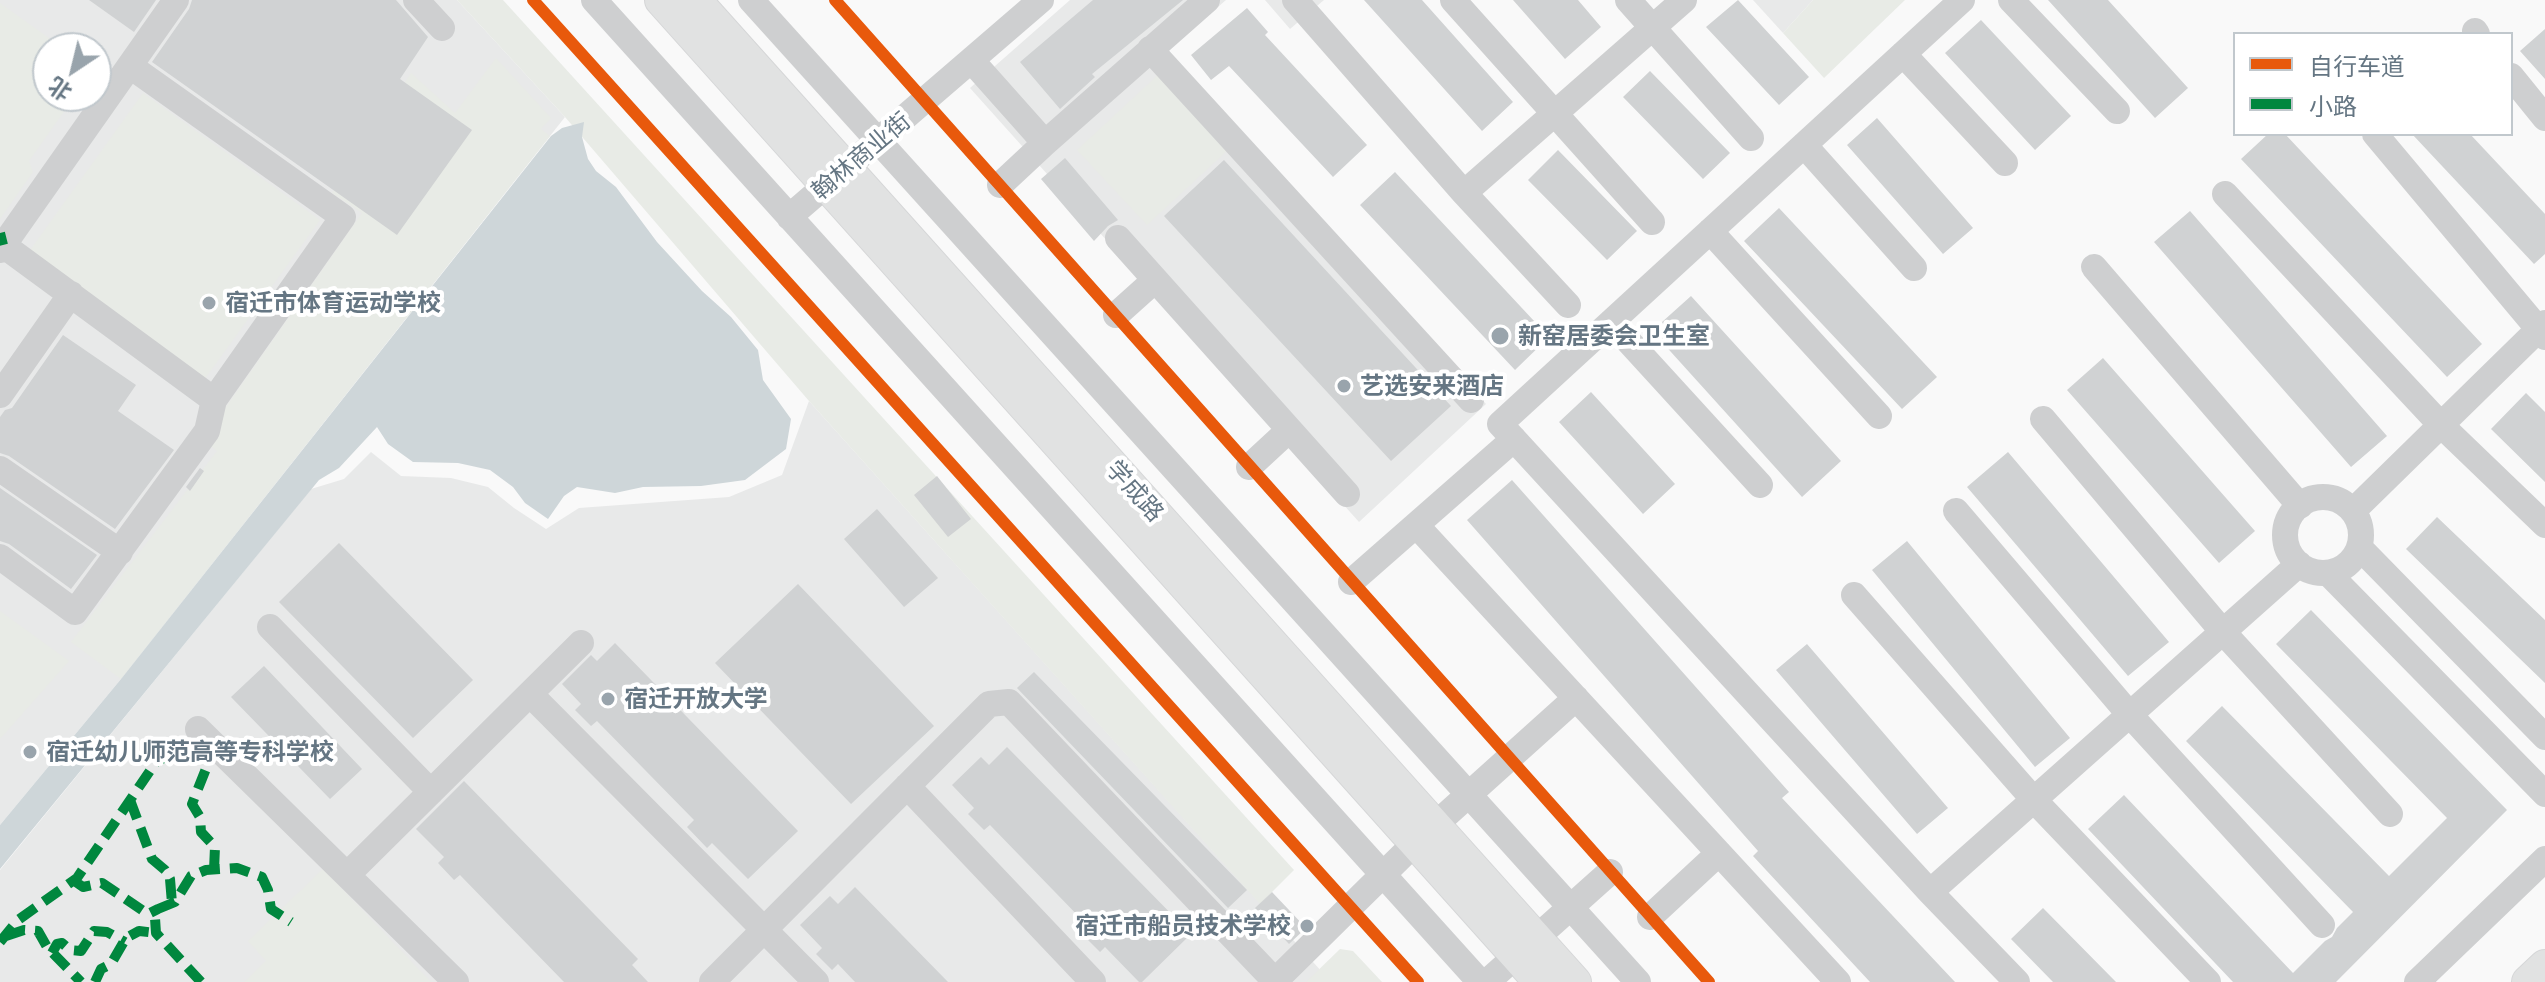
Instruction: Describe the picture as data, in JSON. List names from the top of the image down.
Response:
{
  "streets": {
    "main road": ["学成路"],
    "street": ["翰林商业街"]
  },
  "crossings": [
    ["翰林商业街", "学成路"]
  ],
  "places": [
    "宿迁市体育运动学校",
    "新窑居委会卫生室",
    "艺选安来酒店",
    "宿迁开放大学",
    "宿迁幼儿师范高等专科学校",
    "宿迁市船员技术学校"
  ],
  "legend": ["自行车道", "小路"],
  "north": "bottom left"
}
